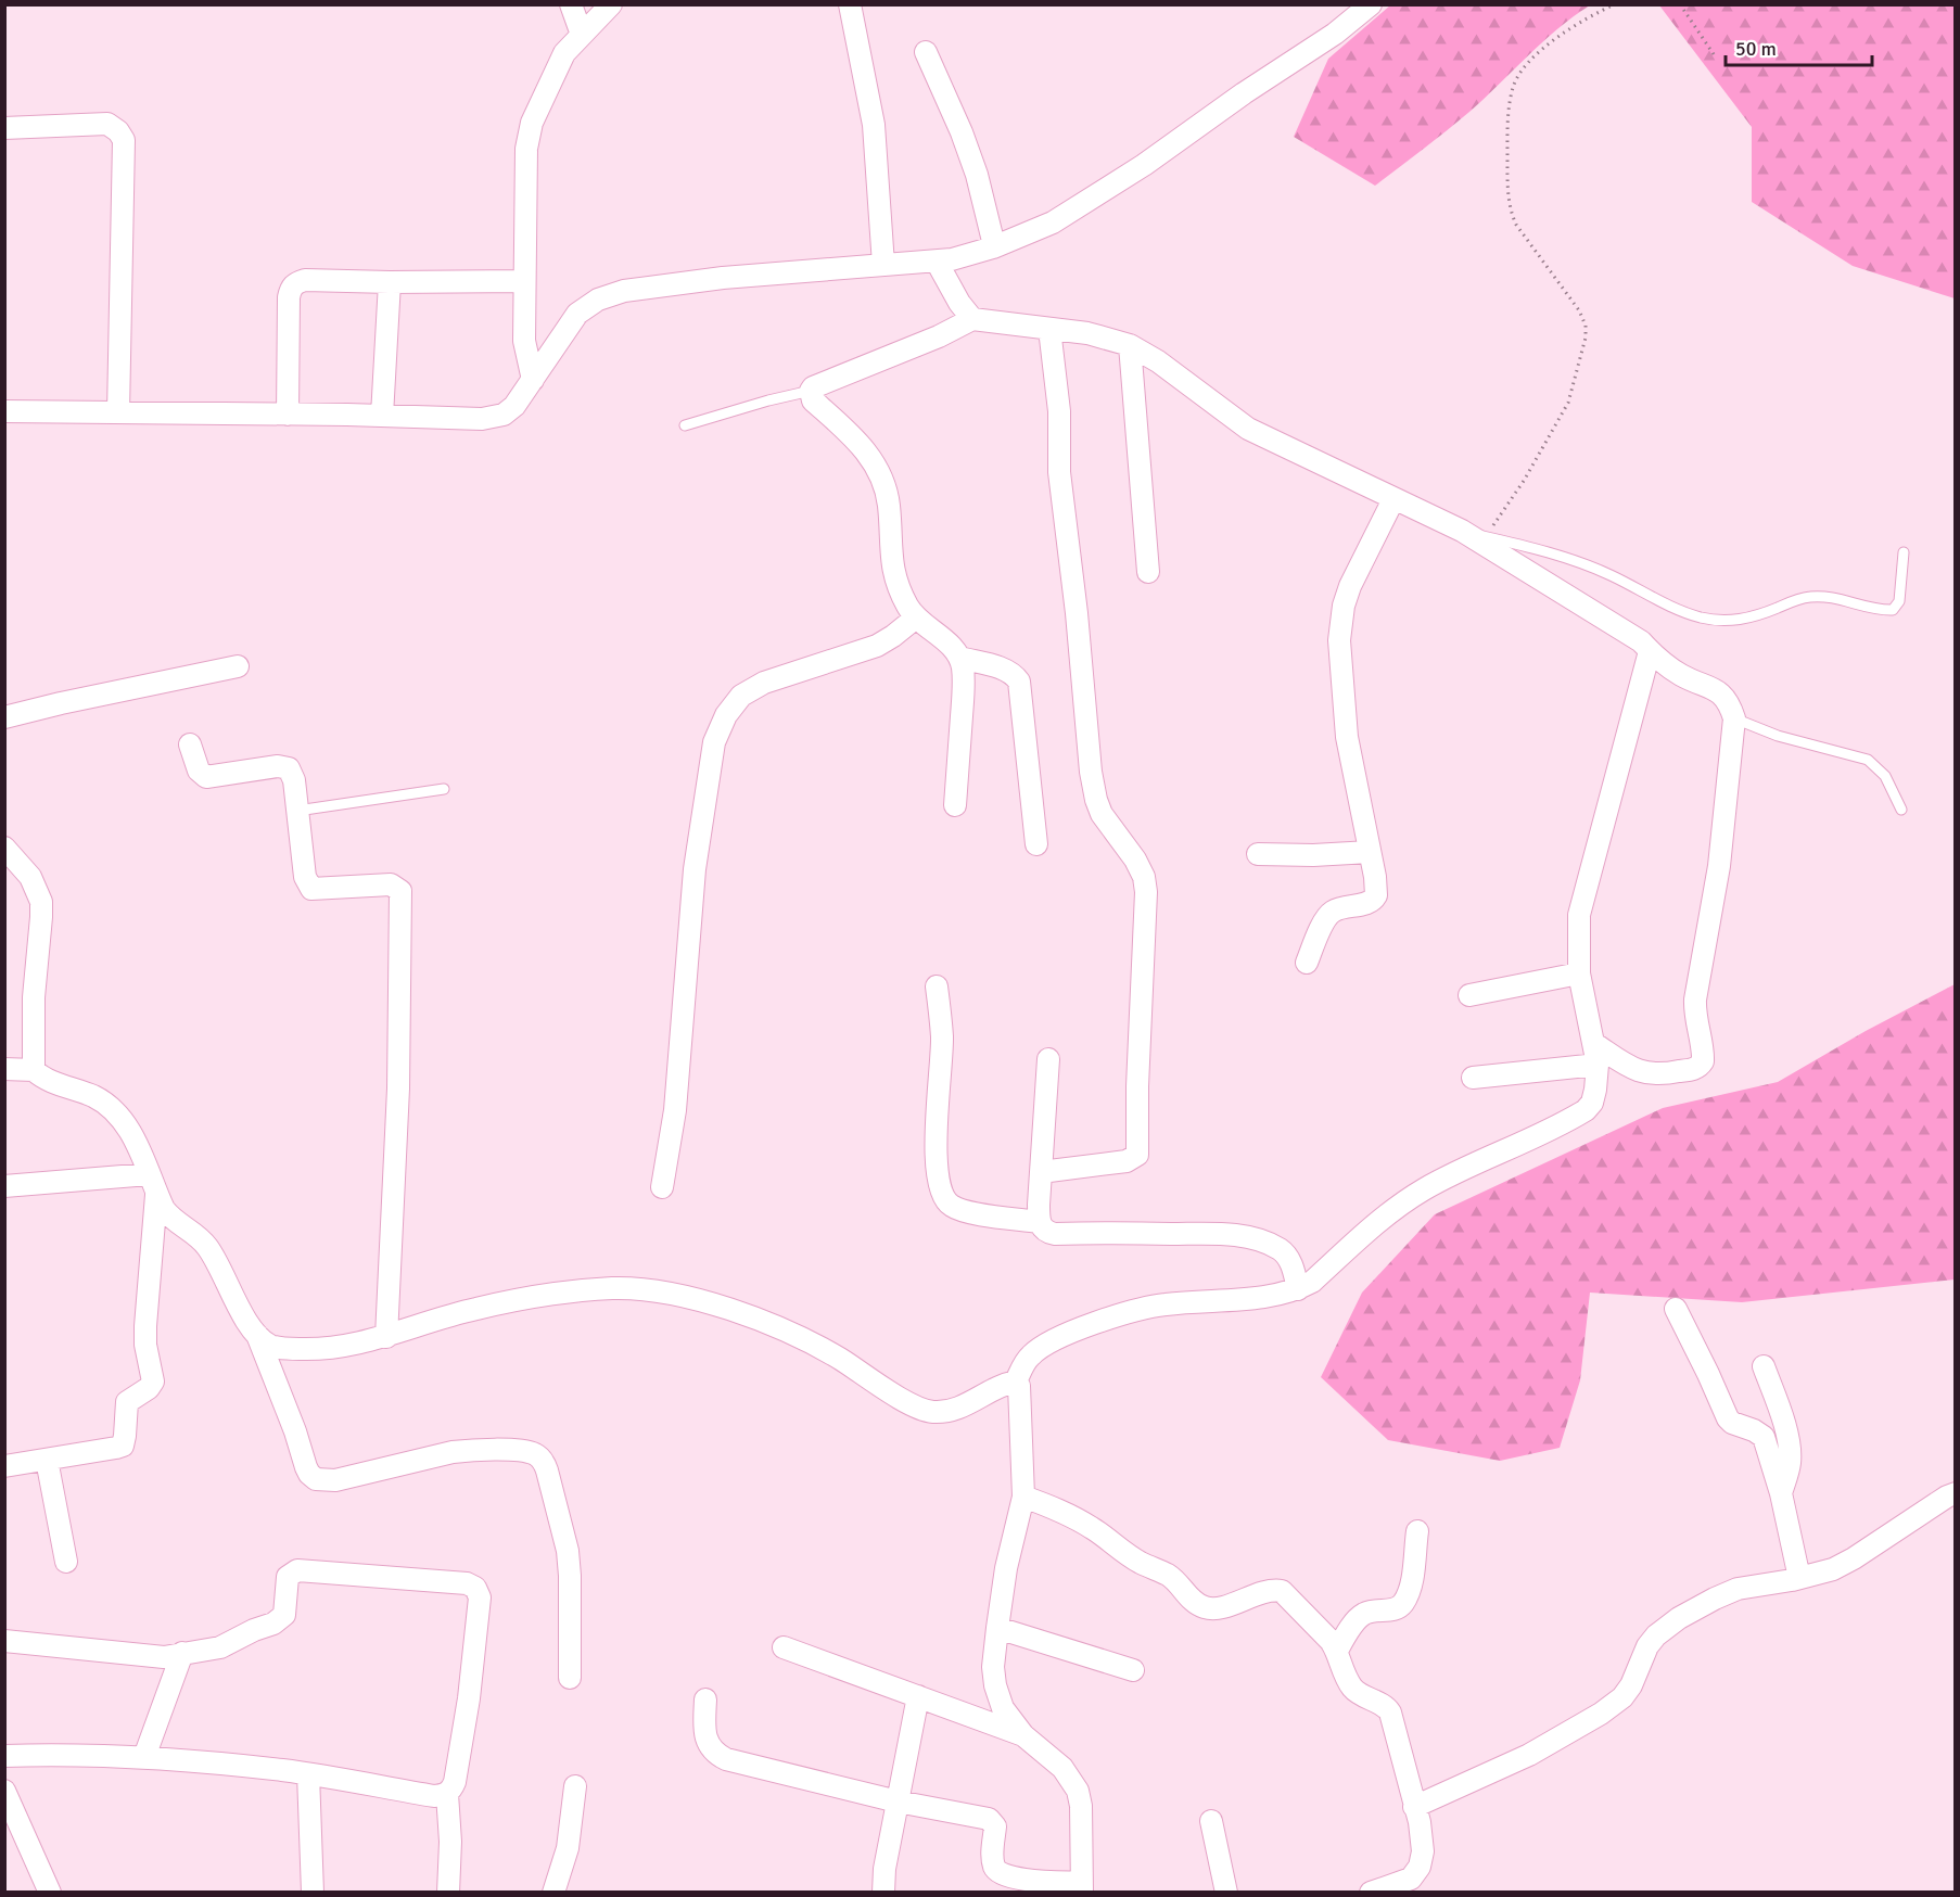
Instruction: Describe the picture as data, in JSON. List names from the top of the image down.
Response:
{
  "scale_bar": "50 m"
}
